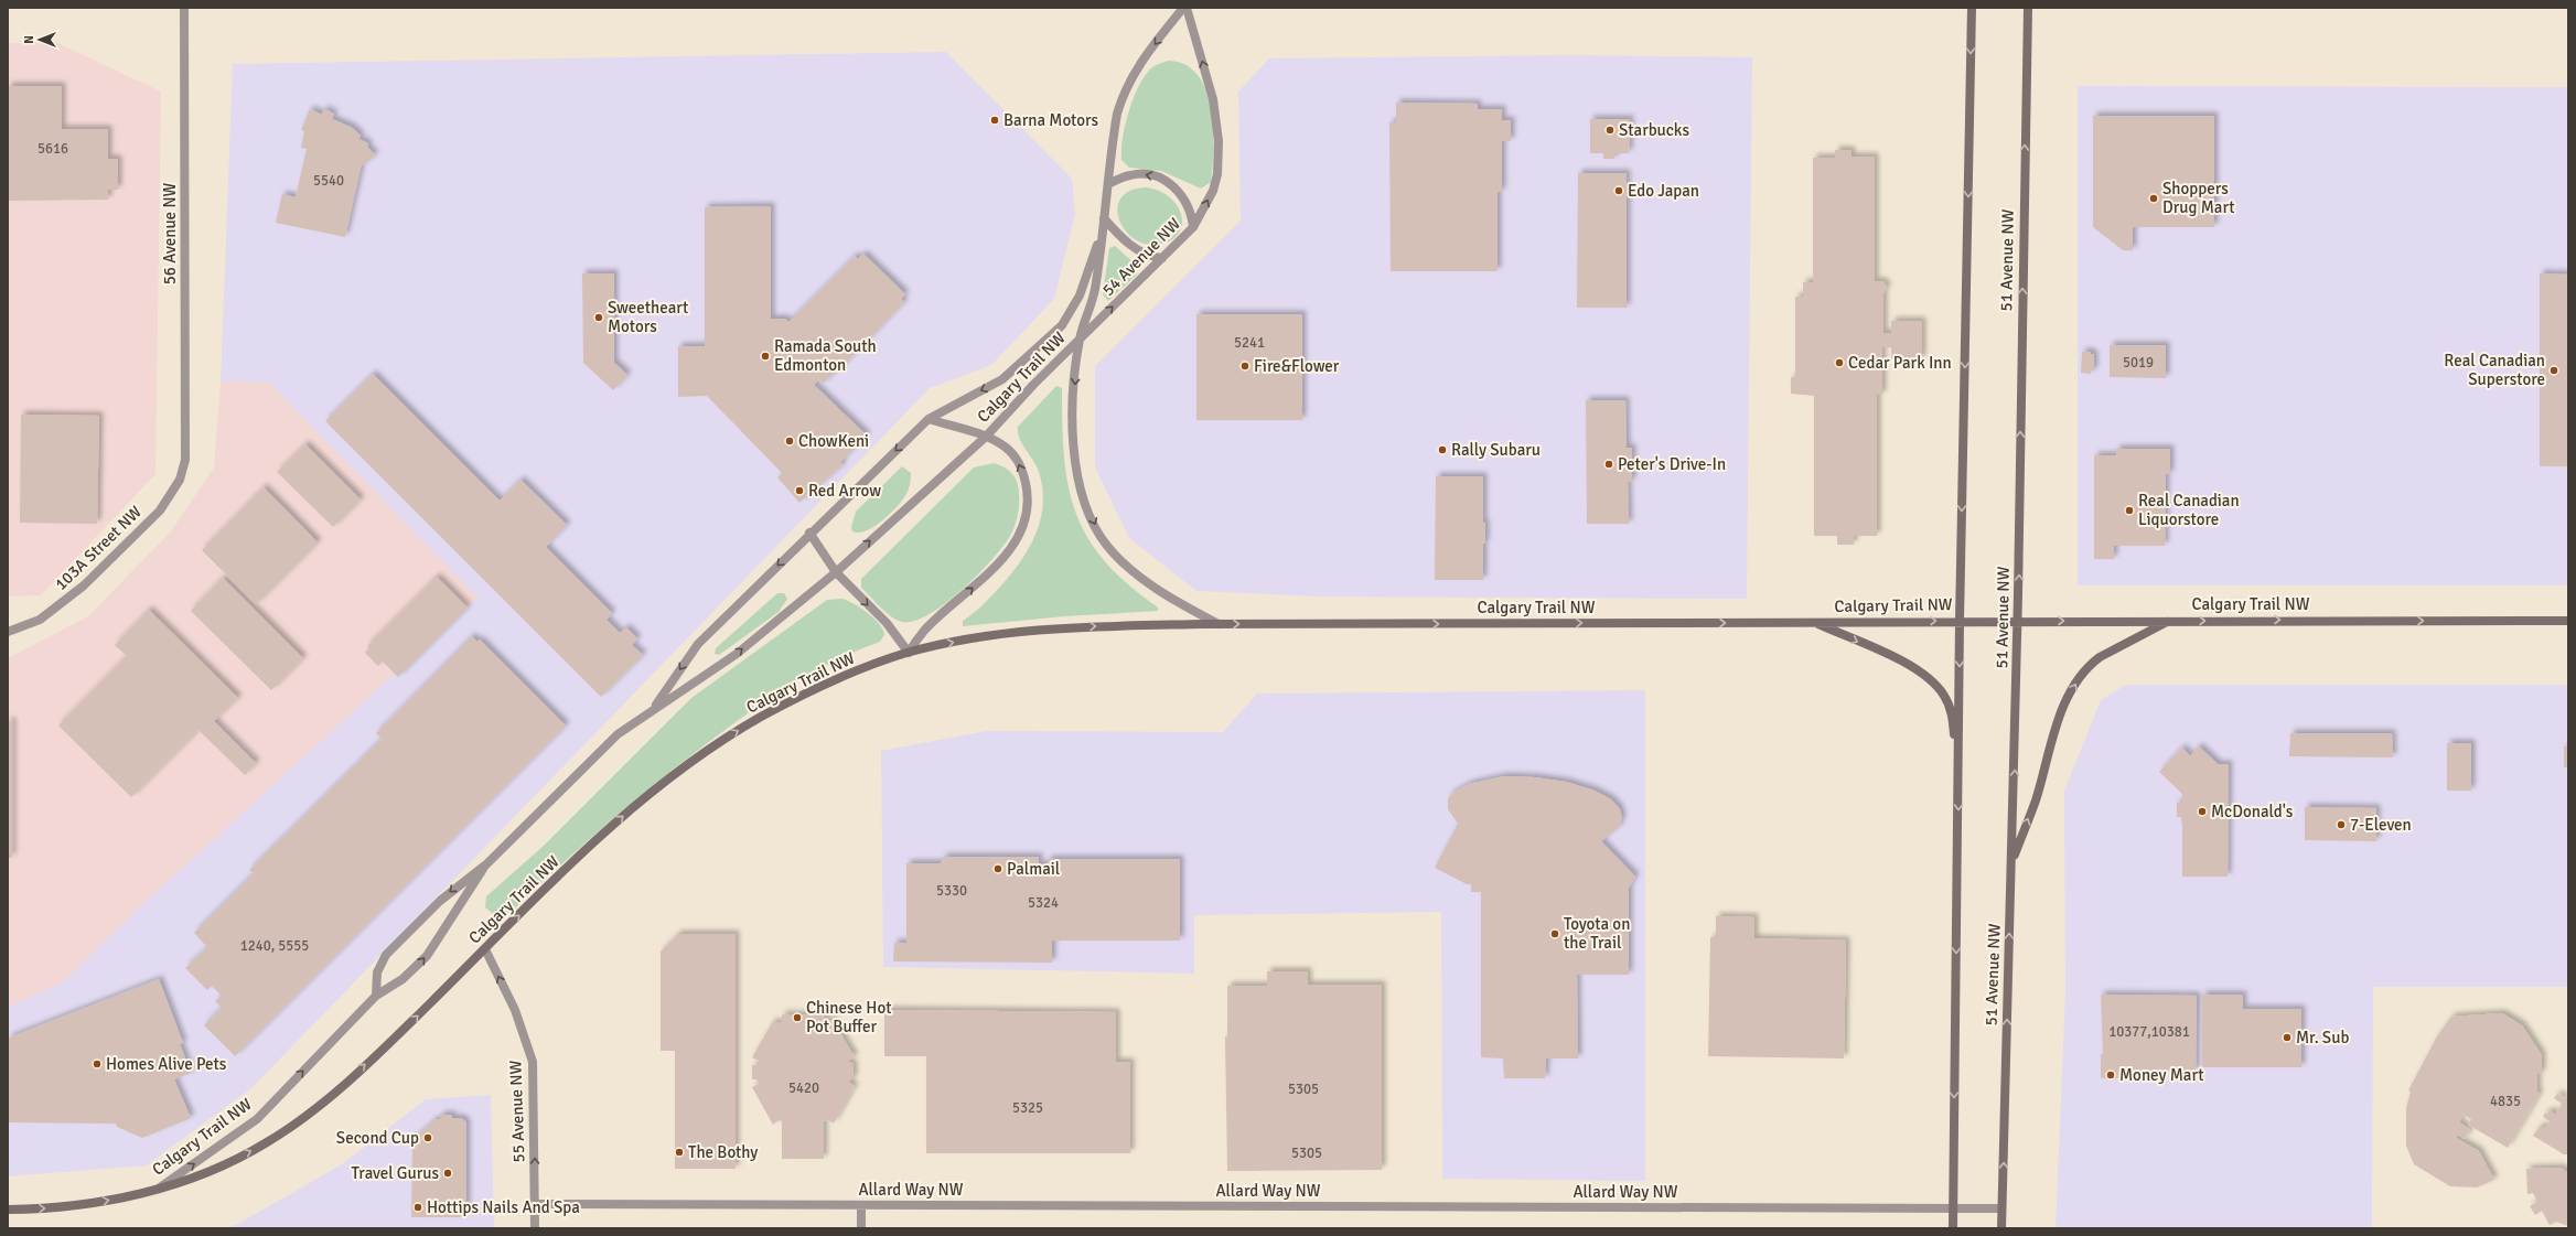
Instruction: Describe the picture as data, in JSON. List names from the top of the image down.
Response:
{
  "streets": {
    "main road": ["51 Avenue NW", "Calgary Trail NW"],
    "street": [
      "56 Avenue NW",
      "54 Avenue NW",
      "103A Street NW",
      "55 Avenue NW",
      "Allard Way NW"
    ]
  },
  "crossings": [
    ["56 Avenue NW", "103A Street NW"],
    ["54 Avenue NW", "Calgary Trail NW"],
    ["51 Avenue NW", "Calgary Trail NW"],
    ["51 Avenue NW", "Allard Way NW"],
    ["Calgary Trail NW", "55 Avenue NW"],
    ["55 Avenue NW", "Allard Way NW"]
  ],
  "one_way": ["54 Avenue NW", "55 Avenue NW"],
  "places": [
    "Barna Motors",
    "Starbucks",
    "Edo Japan",
    "Shoppers Drug Mart",
    "Sweetheart Motors",
    "Ramada South Edmonton",
    "Cedar Park Inn",
    "Fire&Flower",
    "Real Canadian Superstore",
    "ChowKeni",
    "Rally Subaru",
    "Peter's Drive-In",
    "Red Arrow",
    "Real Canadian Liquorstore",
    "McDonald's",
    "7-Eleven",
    "Palmail",
    "Toyota on the Trail",
    "Chinese Hot Pot Buffer",
    "Mr. Sub",
    "Homes Alive Pets",
    "Money Mart",
    "Second Cup",
    "The Bothy",
    "Travel Gurus",
    "Hottips Nails And Spa"
  ],
  "house_numbers": [
    "5616",
    "5540",
    "5241",
    "5019",
    "5330",
    "5324",
    "1240, 5555",
    "10377,10381",
    "5420",
    "5305",
    "4835",
    "5325",
    "5305"
  ],
  "north": "left"
}
